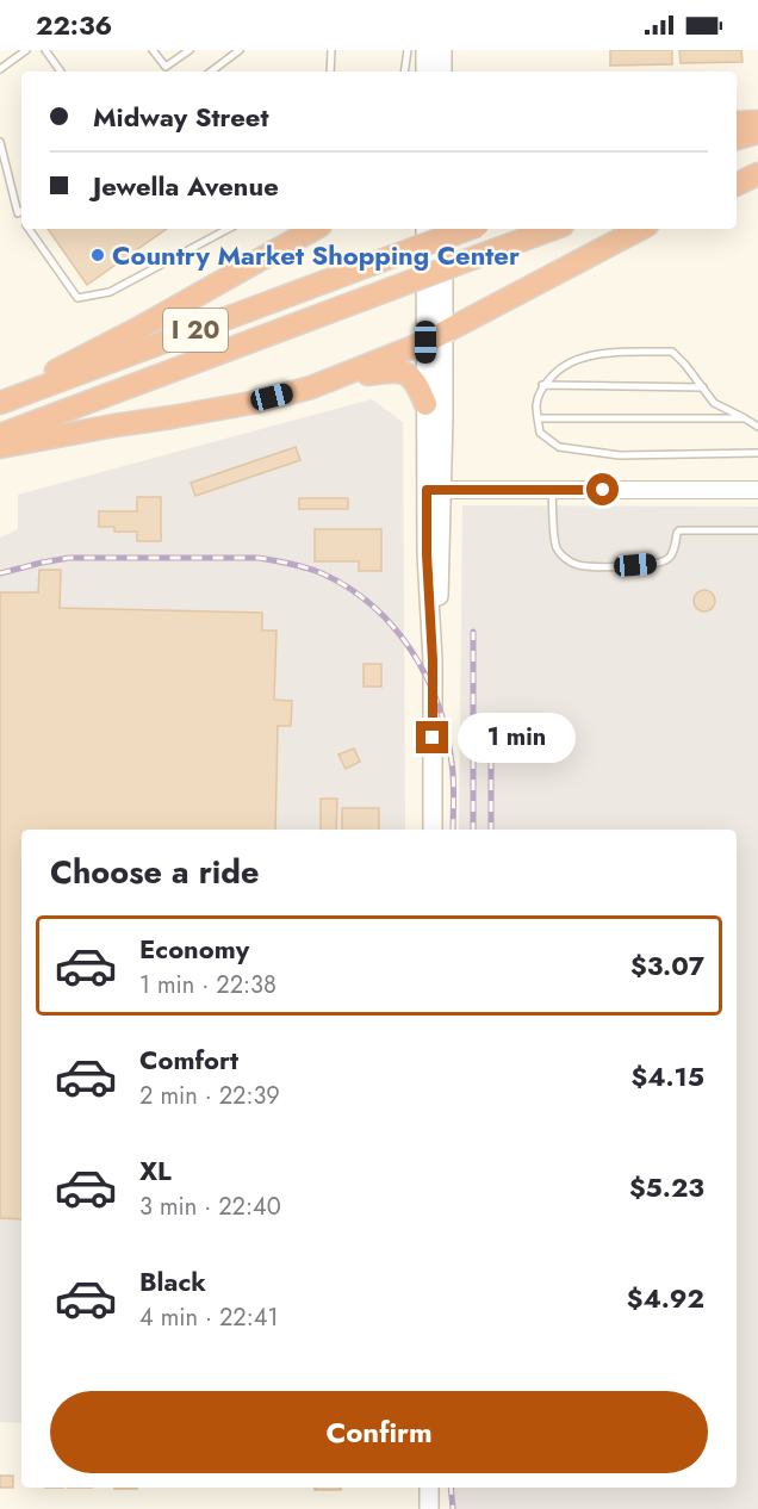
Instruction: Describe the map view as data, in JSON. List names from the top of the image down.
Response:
{
  "streets": {
    "highway": ["I 20"]
  },
  "places": ["Country Market Shopping Center"],
  "page": {
    "status": "22:36",
    "banner": ["Midway Street", "Jewella Avenue"],
    "bubble": "1 min",
    "heading": "Choose a ride",
    "list": [
      {
        "name": "Economy",
        "note": "1 min · 22:38",
        "value": "$3.07"
      },
      {
        "name": "Comfort",
        "note": "2 min · 22:39",
        "value": "$4.15"
      },
      {
        "name": "XL",
        "note": "3 min · 22:40",
        "value": "$5.23"
      },
      {
        "name": "Black",
        "note": "4 min · 22:41",
        "value": "$4.92"
      }
    ],
    "buttons": "Confirm"
  }
}
